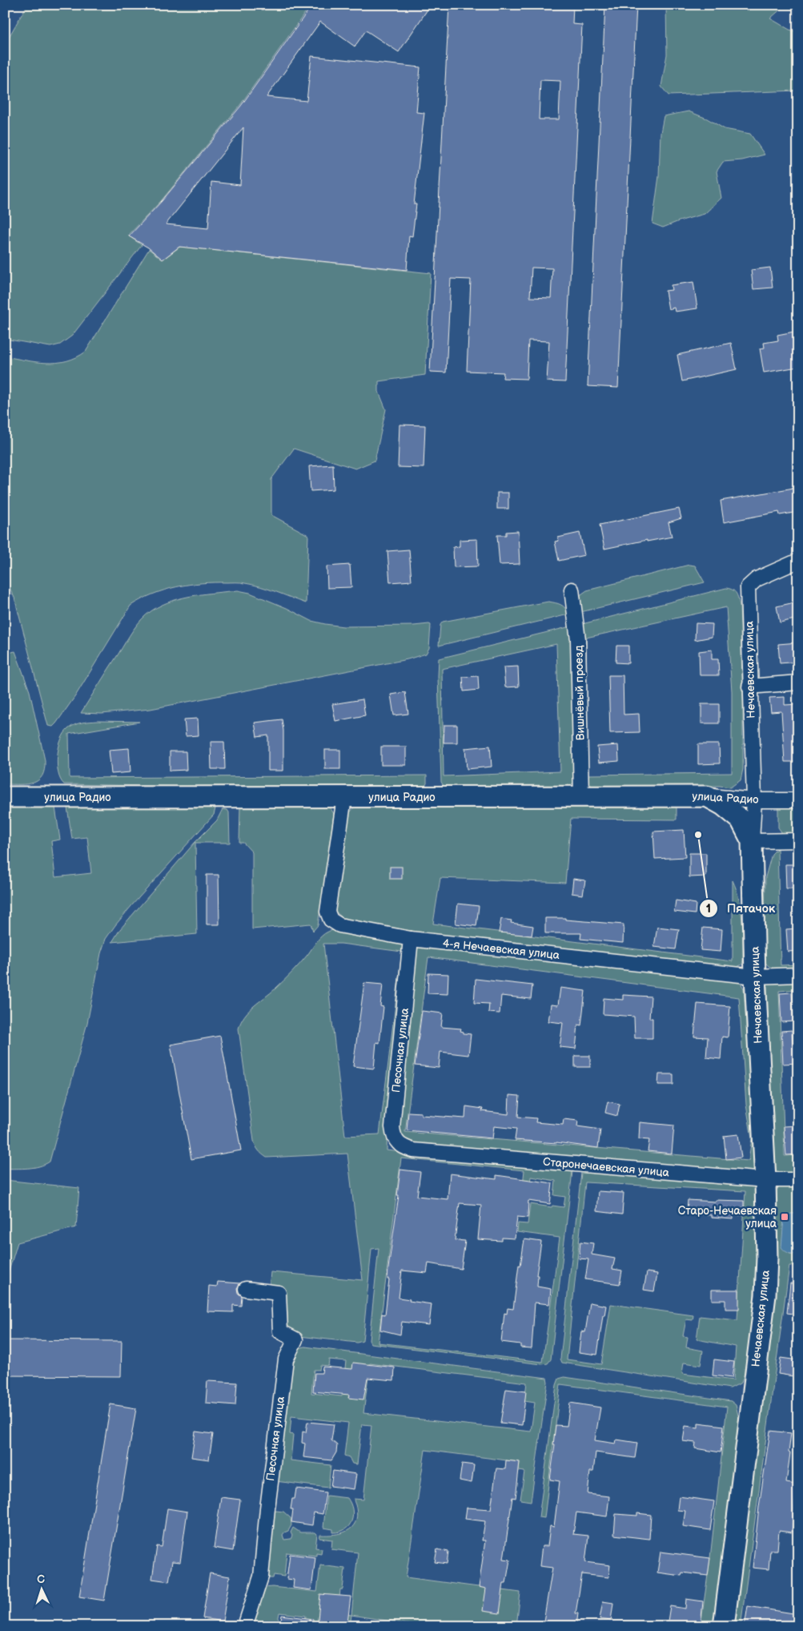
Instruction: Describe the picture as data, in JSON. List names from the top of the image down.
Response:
{
  "streets": {
    "street": [
      "Нечаевская улица",
      "Вишнёвый проезд",
      "улица Радио",
      "4-я Нечаевская улица",
      "Песочная улица",
      "Старонечаевская улица"
    ]
  },
  "crossings": [
    ["Нечаевская улица", "улица Радио"],
    ["Нечаевская улица", "4-я Нечаевская улица"],
    ["Нечаевская улица", "Старонечаевская улица"],
    ["Вишнёвый проезд", "улица Радио"],
    ["улица Радио", "4-я Нечаевская улица"],
    ["4-я Нечаевская улица", "Песочная улица"],
    ["Песочная улица", "Старонечаевская улица"]
  ],
  "places": {
    "other": ["Пятачок"],
    "transit": ["Старо-Нечаевская улица"]
  },
  "north": "top"
}
